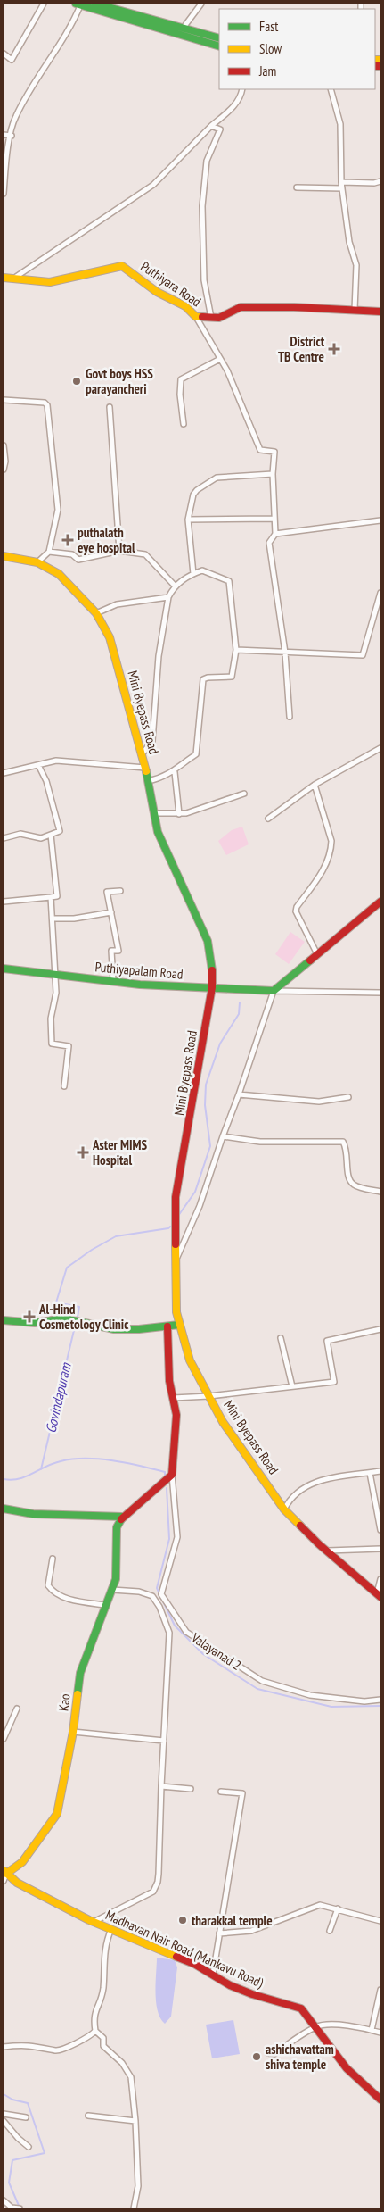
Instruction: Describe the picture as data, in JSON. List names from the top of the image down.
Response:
{
  "streets": {
    "main road": [
      "Puthiyara Road",
      "Mini Byepass Road",
      "Puthiyapalam Road",
      "Kao",
      "Madhavan Nair Road (Mankavu Road)"
    ],
    "street": ["Valayanad 2"]
  },
  "crossings": [
    ["Mini Byepass Road", "Puthiyapalam Road"],
    ["Kao", "Madhavan Nair Road (Mankavu Road)"]
  ],
  "water": ["Govindapuram"],
  "places": {
    "health": [
      "District TB Centre",
      "puthalath eye hospital",
      "Aster MIMS Hospital",
      "Al-Hind Cosmetology Clinic"
    ],
    "other": ["Govt boys HSS parayancheri", "tharakkal temple", "ashichavattam shiva temple"]
  },
  "legend": ["Fast", "Slow", "Jam"]
}
